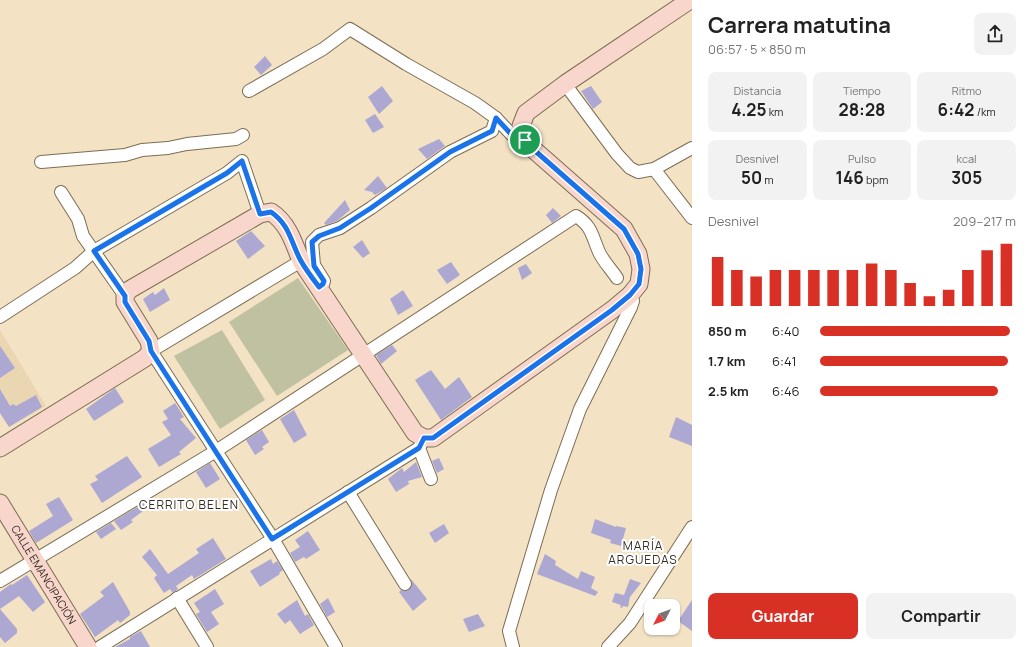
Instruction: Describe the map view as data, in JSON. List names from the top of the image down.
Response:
{
  "streets": {
    "street": ["CALLE EMANCIPACIÓN"]
  },
  "districts": ["CERRITO BELEN", "MARÍA ARGUEDAS"],
  "north": "bottom left",
  "page": {
    "heading": ["Carrera matutina", "06:57 · 5 × 850 m"],
    "stats": [
      ["Distancia", "4.25 km"],
      ["Tiempo", "28:28"],
      ["Ritmo", "6:42 /km"],
      ["Desnivel", "50 m"],
      ["Pulso", "146 bpm"],
      ["kcal", "305"]
    ],
    "chart": ["Desnivel", "209–217 m"],
    "list": [
      {
        "name": "850 m",
        "note": "6:40"
      },
      {
        "name": "1.7 km",
        "note": "6:41"
      },
      {
        "name": "2.5 km",
        "note": "6:46"
      }
    ],
    "buttons": ["Guardar", "Compartir"]
  }
}
